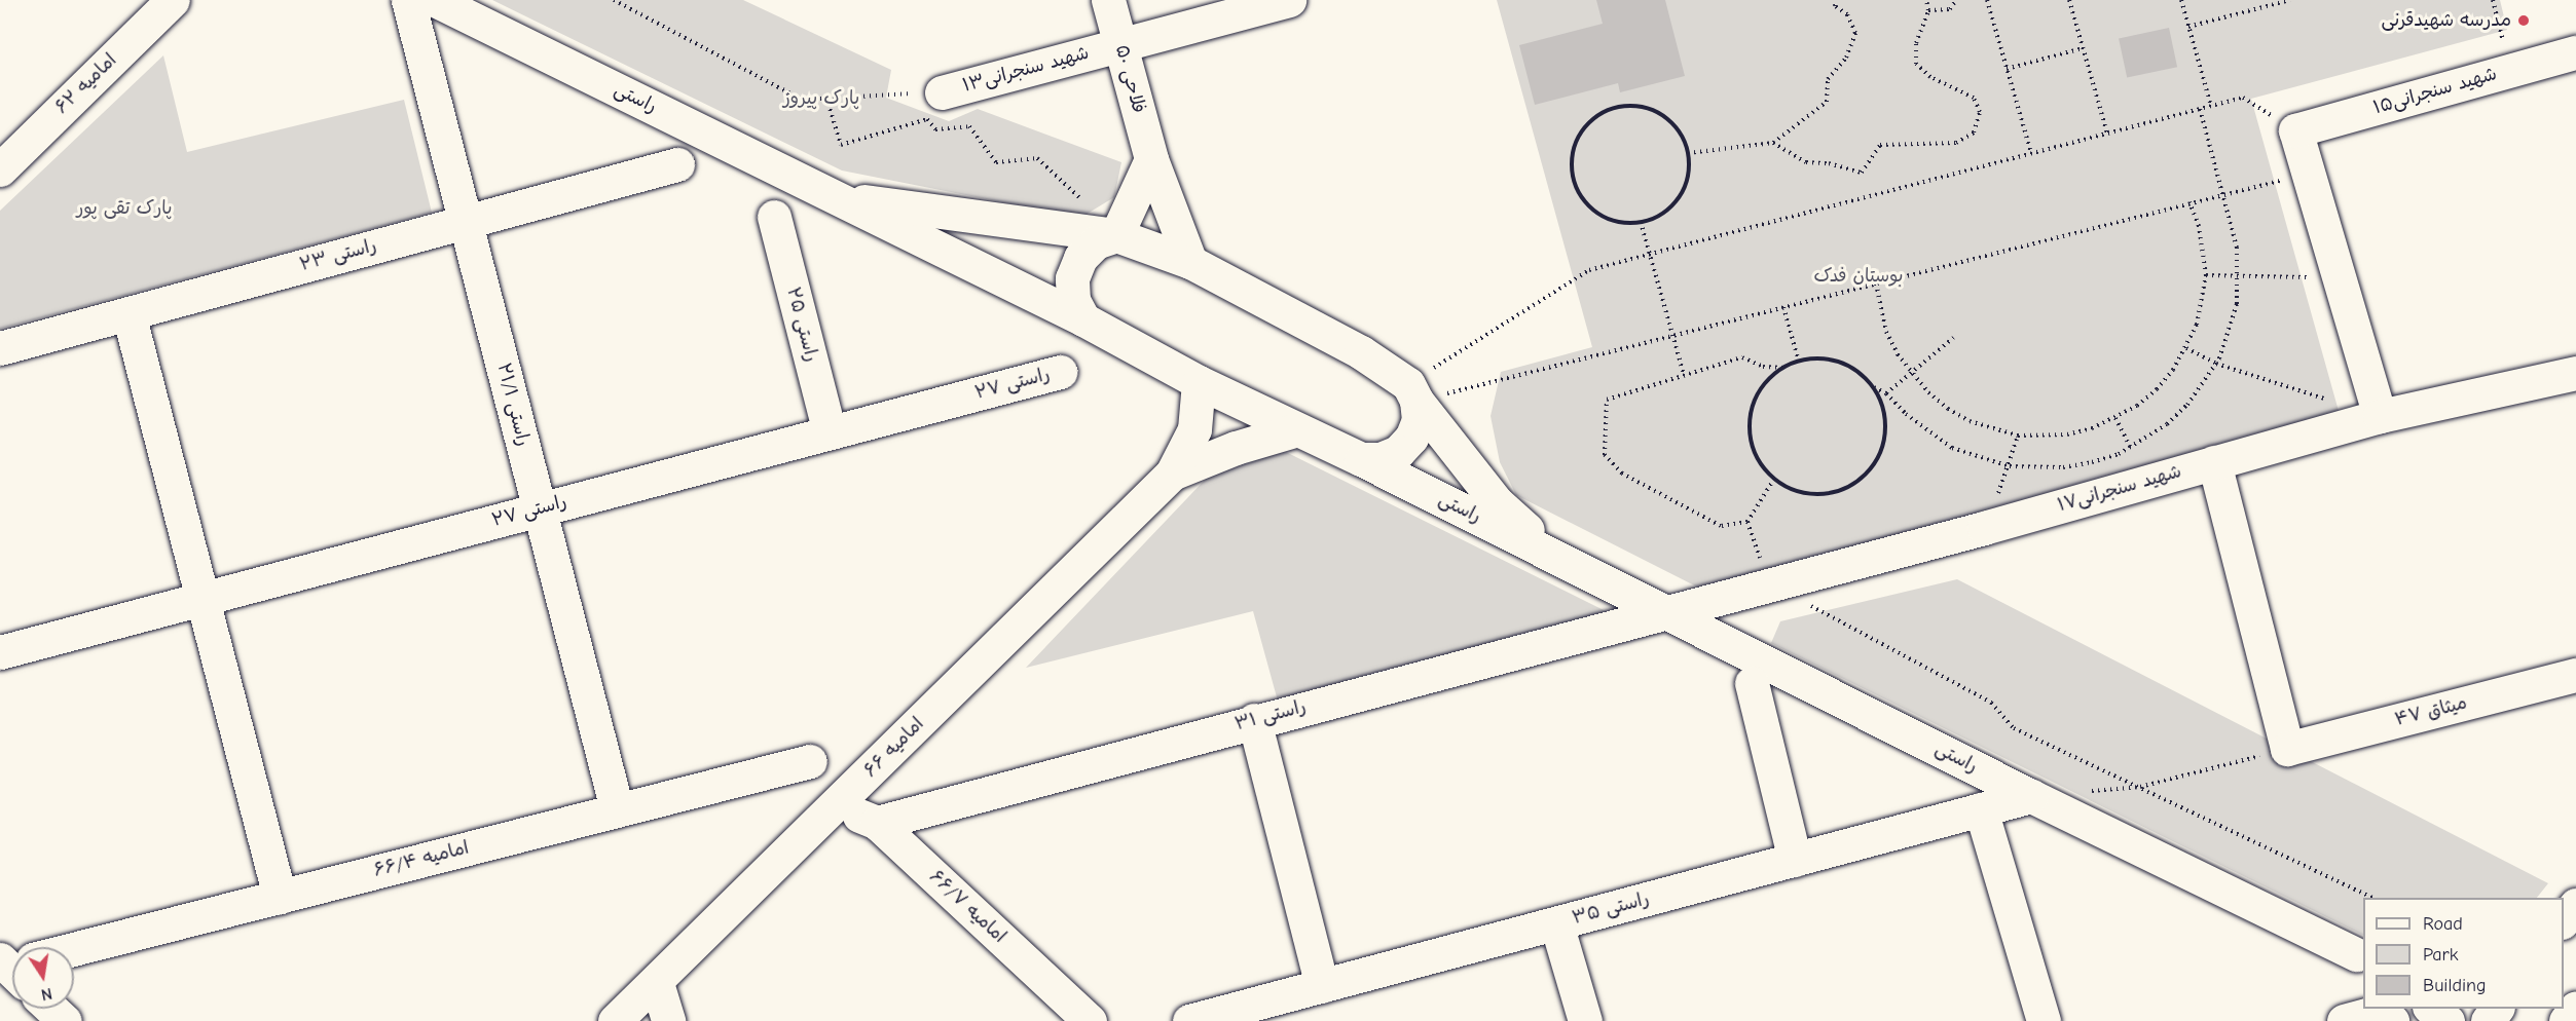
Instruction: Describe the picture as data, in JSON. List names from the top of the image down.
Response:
{
  "streets": {
    "main road": [
      "شهید سنجرانی۱۳",
      "فلاحی ۵۰",
      "امامیه ۶۲",
      "شهید سنجرانی۱۵",
      "راستی",
      "راستی ۲۳",
      "راستی ۲۵",
      "راستی ۲۷",
      "راستی ۲۱/۱",
      "شهید سنجرانی۱۷",
      "میثاق ۴۷",
      "راستی ۳۱",
      "امامیه ۶۶",
      "امامیه ۶۶/۴",
      "امامیه ۶۶/۷",
      "راستی ۳۵"
    ]
  },
  "crossings": [
    ["شهید سنجرانی۱۳", "فلاحی ۵۰"],
    ["فلاحی ۵۰", "راستی"],
    ["راستی", "شهید سنجرانی۱۷"],
    ["راستی", "راستی ۳۱"],
    ["راستی", "راستی ۳۵"],
    ["راستی ۲۳", "راستی ۲۱/۱"],
    ["راستی ۲۵", "راستی ۲۷"],
    ["راستی ۲۷", "راستی ۲۱/۱"],
    ["راستی ۲۱/۱", "امامیه ۶۶/۴"],
    ["شهید سنجرانی۱۷", "راستی ۳۱"],
    ["راستی ۳۱", "امامیه ۶۶/۷"],
    ["امامیه ۶۶", "امامیه ۶۶/۷"]
  ],
  "parks": ["پارک پیروز", "پارک تقی پور", "بوستان فدک"],
  "places": ["مدرسه شهیدقرنی"],
  "legend": ["Road", "Park", "Building"],
  "north": "bottom"
}
